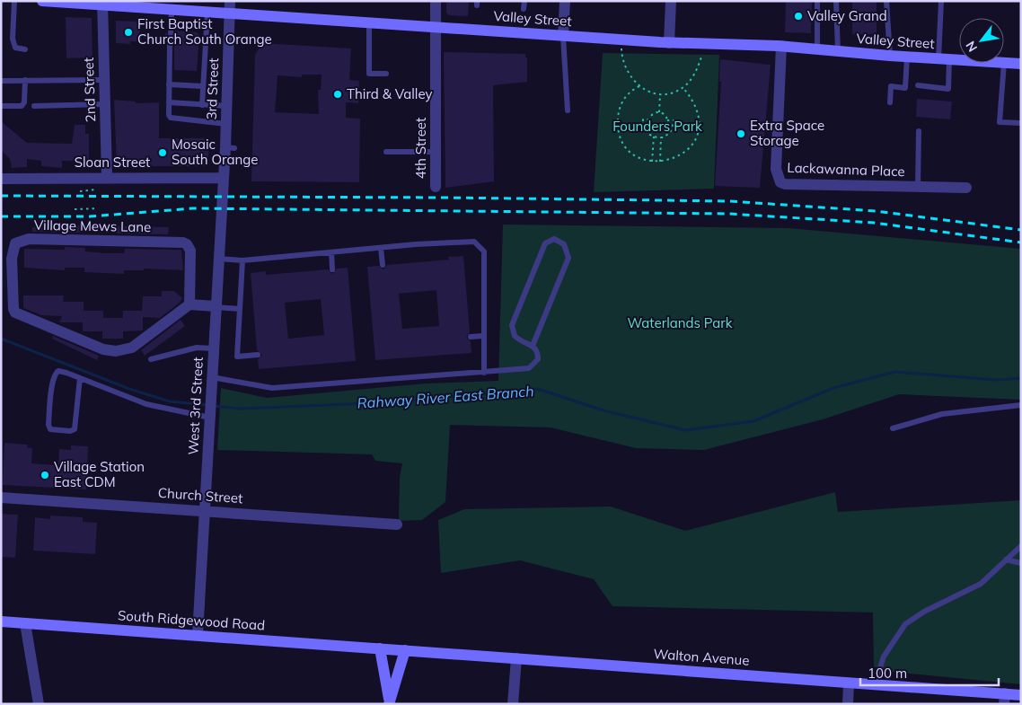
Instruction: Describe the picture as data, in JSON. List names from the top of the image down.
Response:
{
  "streets": {
    "street": [
      "Valley Street",
      "3rd Street",
      "2nd Street",
      "4th Street",
      "Sloan Street",
      "Lackawanna Place",
      "Village Mews Lane",
      "West 3rd Street",
      "Church Street",
      "South Ridgewood Road",
      "Walton Avenue"
    ]
  },
  "crossings": [
    ["Valley Street", "3rd Street"],
    ["Valley Street", "2nd Street"],
    ["Valley Street", "4th Street"],
    ["Valley Street", "Lackawanna Place"],
    ["3rd Street", "Sloan Street"],
    ["3rd Street", "West 3rd Street"],
    ["2nd Street", "Sloan Street"],
    ["Sloan Street", "West 3rd Street"],
    ["West 3rd Street", "Church Street"],
    ["West 3rd Street", "South Ridgewood Road"],
    ["South Ridgewood Road", "Walton Avenue"]
  ],
  "water": ["Rahway River East Branch"],
  "parks": ["Founders Park", "Waterlands Park"],
  "places": [
    "Valley Grand",
    "First Baptist Church South Orange",
    "Third & Valley",
    "Extra Space Storage",
    "Mosaic South Orange",
    "Village Station East CDM"
  ],
  "scale_bar": "100 m",
  "north": "bottom left"
}
